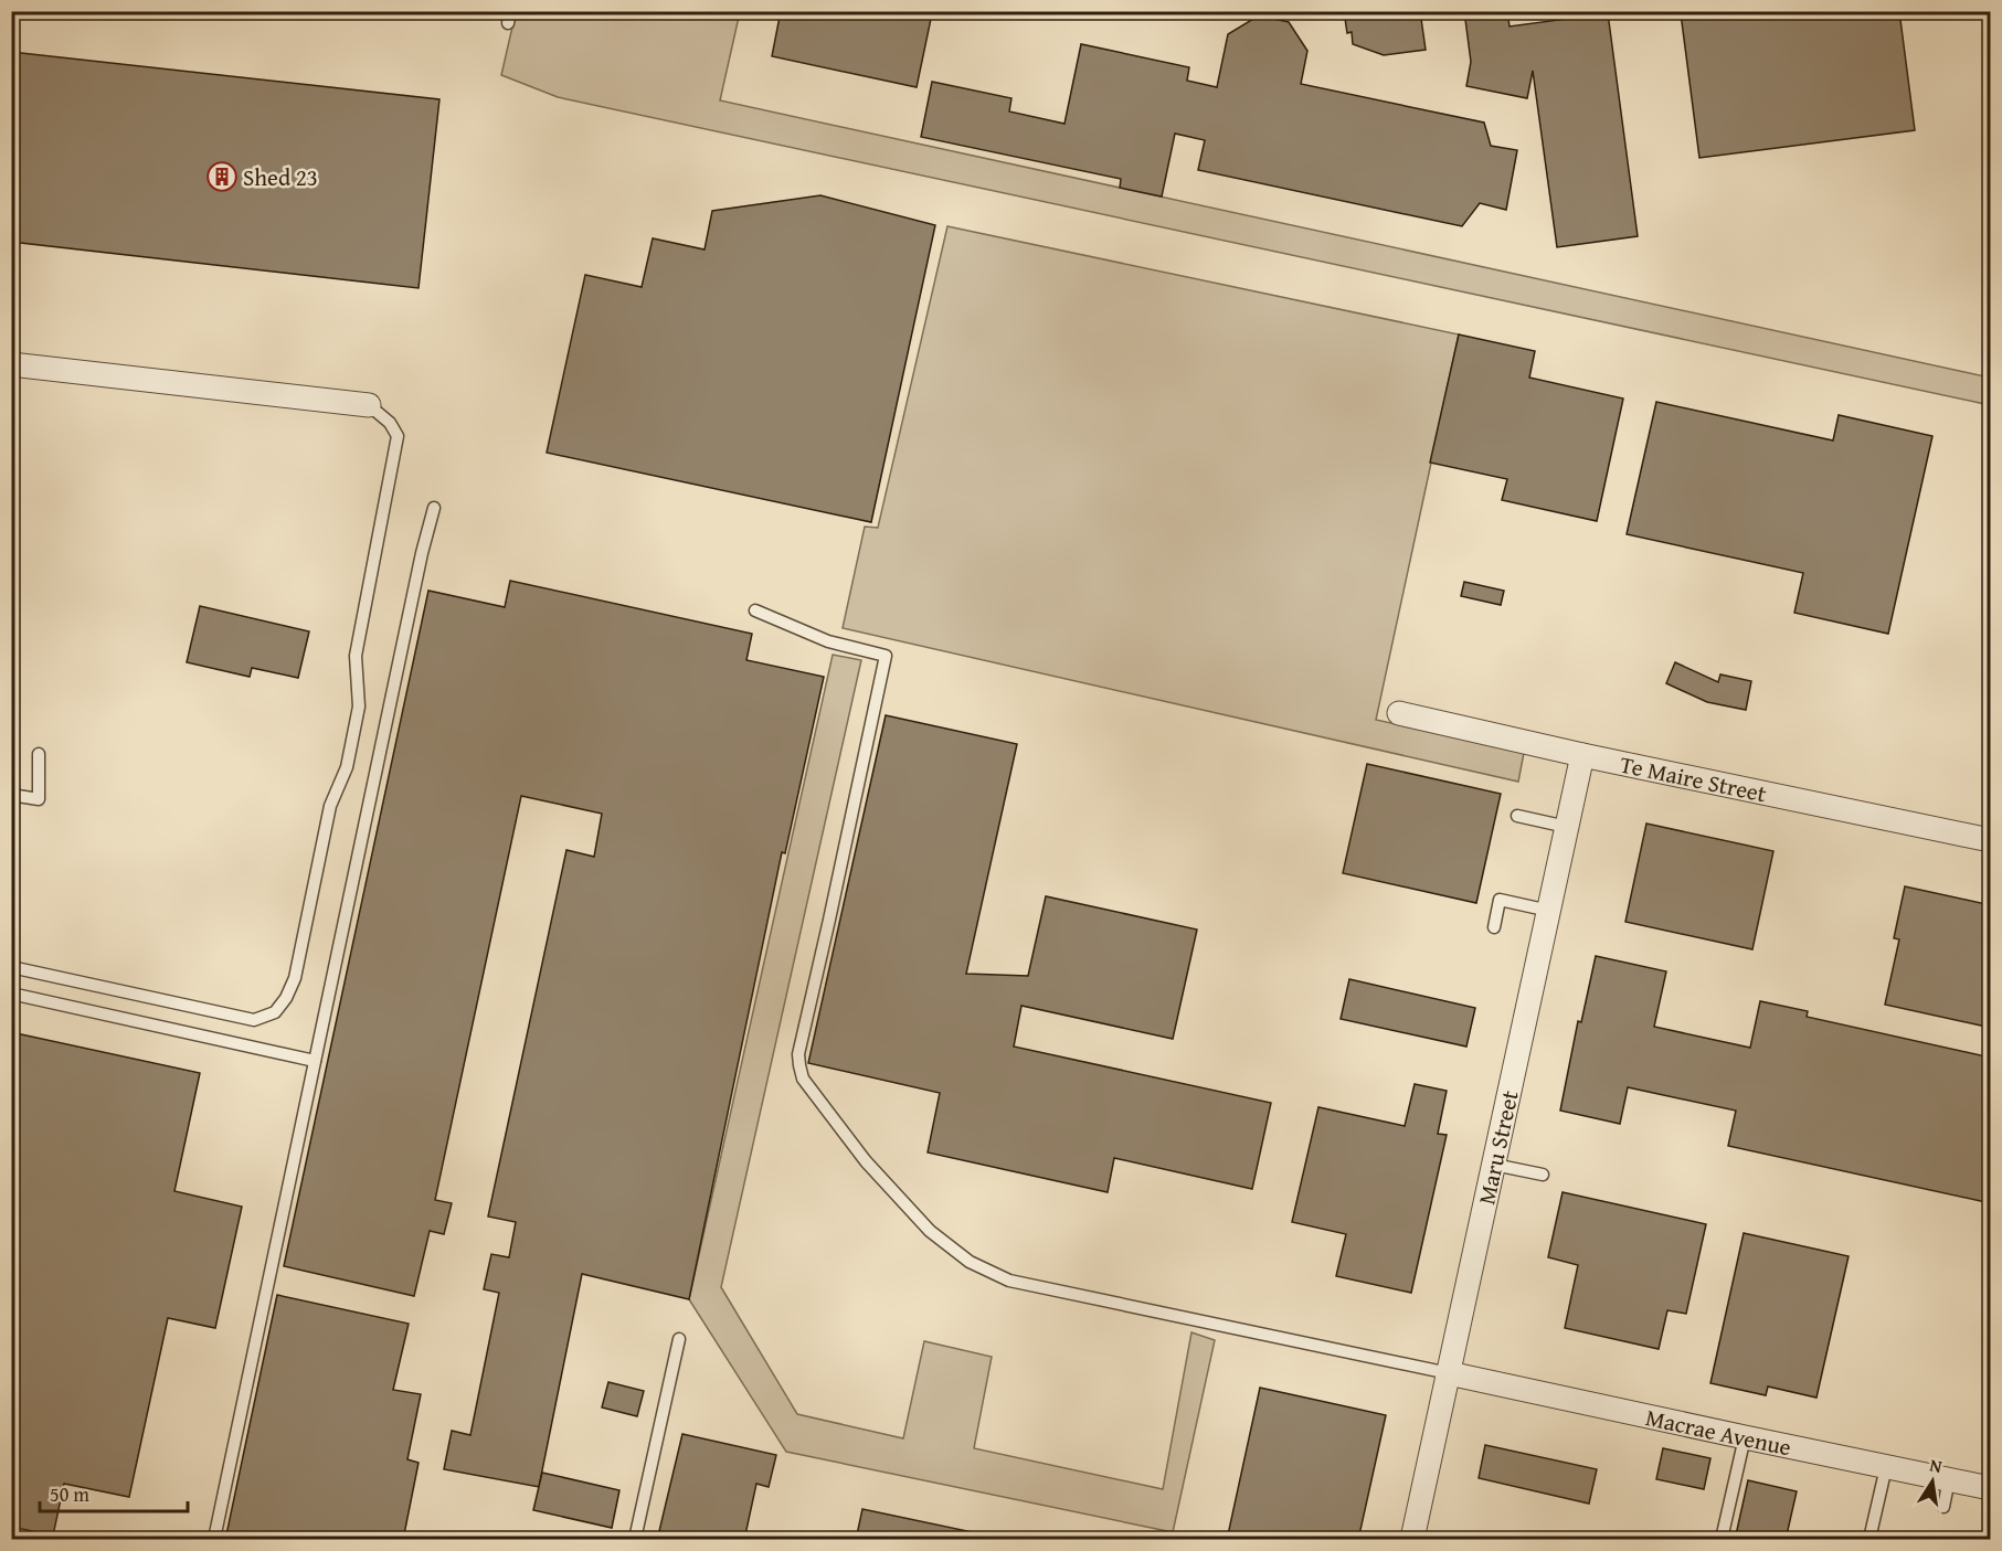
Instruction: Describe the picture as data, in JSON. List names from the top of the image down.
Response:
{
  "streets": {
    "street": ["Te Maire Street", "Maru Street", "Macrae Avenue"]
  },
  "crossings": [
    ["Te Maire Street", "Maru Street"],
    ["Maru Street", "Macrae Avenue"]
  ],
  "places": {
    "building": ["Shed 23"]
  },
  "scale_bar": "50 m",
  "north": "top"
}
